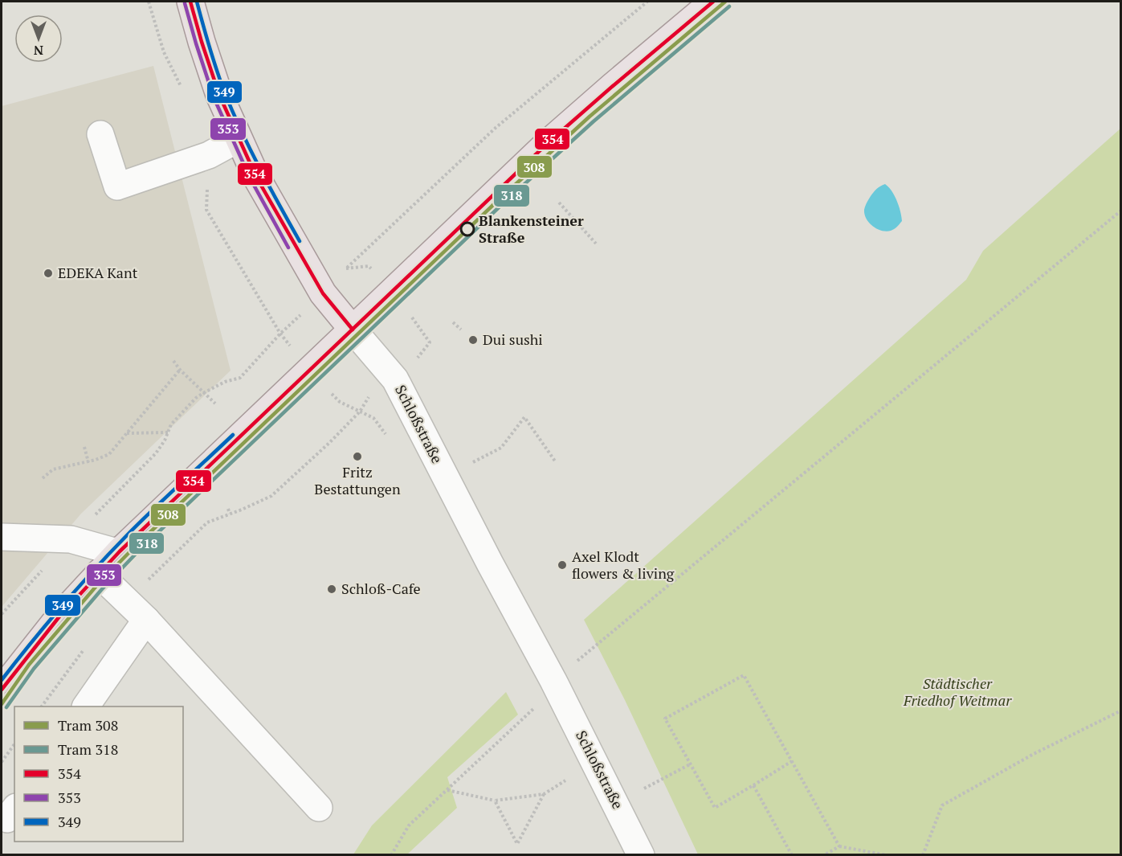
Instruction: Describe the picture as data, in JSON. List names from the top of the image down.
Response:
{
  "streets": {
    "main road": ["Schloßstraße"]
  },
  "parks": ["Städtischer Friedhof Weitmar"],
  "places": [
    "Blankensteiner Straße",
    "EDEKA Kant",
    "Dui sushi",
    "Fritz Bestattungen",
    "Axel Klodt flowers & living",
    "Schloß-Cafe"
  ],
  "lines": [
    "tram line 308",
    "transit line 354",
    "transit line 349",
    "transit line 353",
    "tram line 318"
  ],
  "legend": [
    "Tram 308",
    "Tram 318",
    "354",
    "353",
    "349"
  ],
  "north": "bottom"
}
